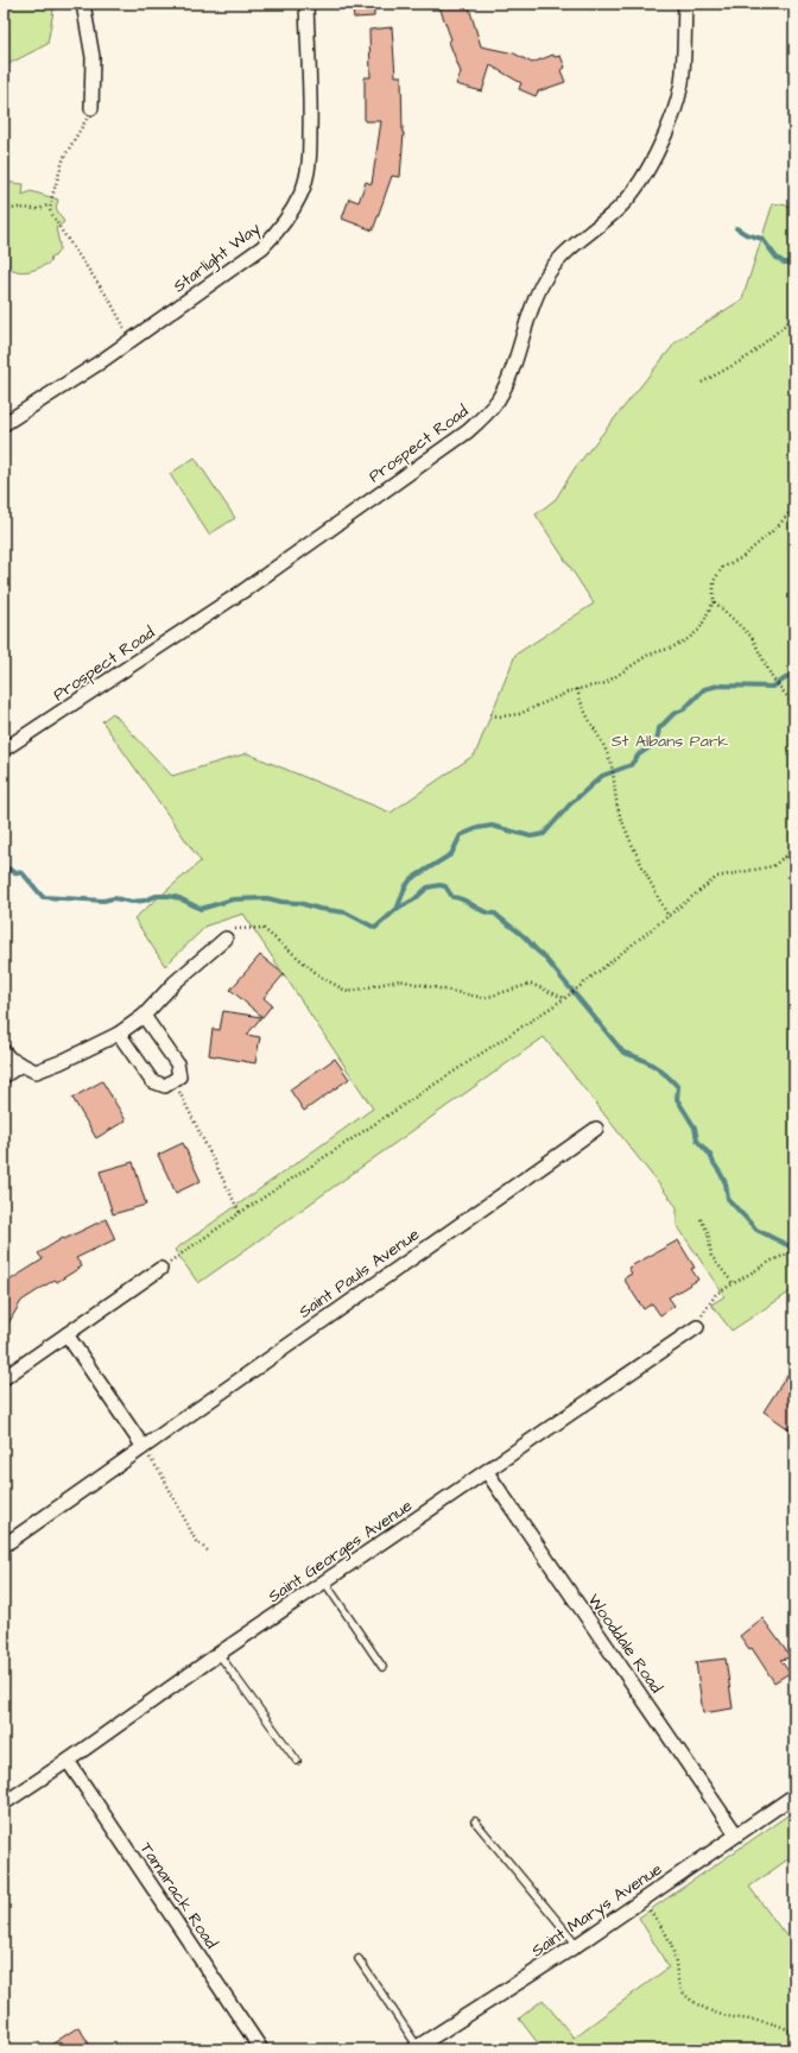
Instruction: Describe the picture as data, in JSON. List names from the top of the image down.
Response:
{
  "streets": {
    "street": [
      "Starlight Way",
      "Prospect Road",
      "Saint Pauls Avenue",
      "Saint Georges Avenue",
      "Wooddale Road",
      "Tamarack Road",
      "Saint Marys Avenue"
    ]
  },
  "crossings": [
    ["Saint Georges Avenue", "Wooddale Road"],
    ["Saint Georges Avenue", "Tamarack Road"],
    ["Wooddale Road", "Saint Marys Avenue"]
  ],
  "parks": ["St Albans Park"]
}
